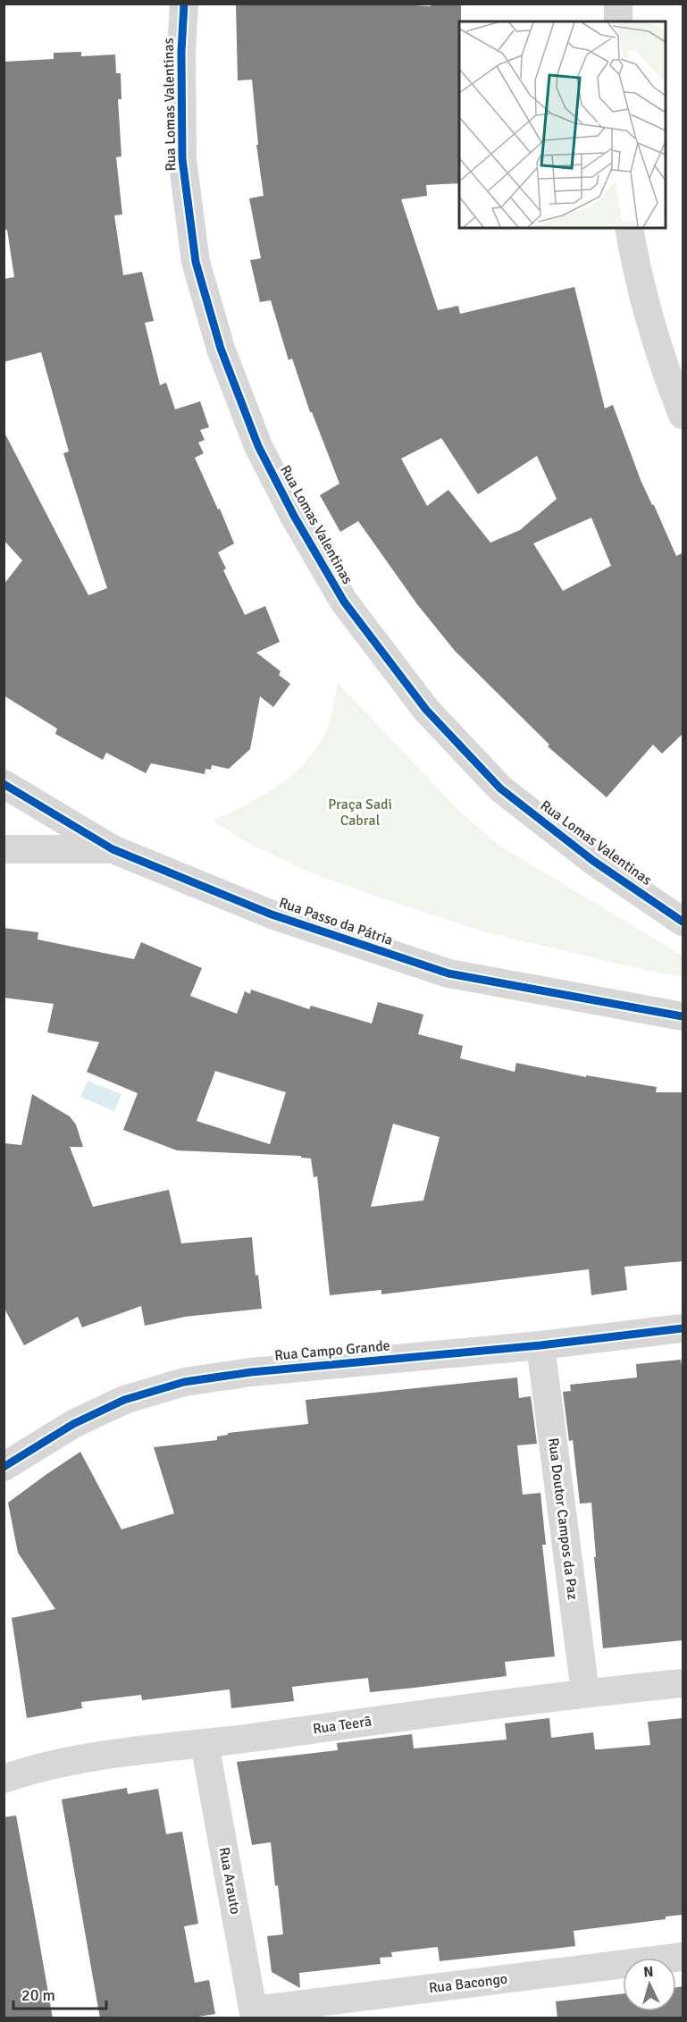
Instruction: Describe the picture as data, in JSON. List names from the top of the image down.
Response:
{
  "streets": {
    "street": [
      "Rua Lomas Valentinas",
      "Rua Passo da Pátria",
      "Rua Campo Grande",
      "Rua Doutor Campos da Paz",
      "Rua Teerã",
      "Rua Arauto",
      "Rua Bacongo"
    ]
  },
  "crossings": [
    ["Rua Campo Grande", "Rua Doutor Campos da Paz"],
    ["Rua Doutor Campos da Paz", "Rua Teerã"],
    ["Rua Teerã", "Rua Arauto"],
    ["Rua Arauto", "Rua Bacongo"]
  ],
  "parks": ["Praça Sadi Cabral"],
  "scale_bar": "20 m",
  "north": "top"
}
